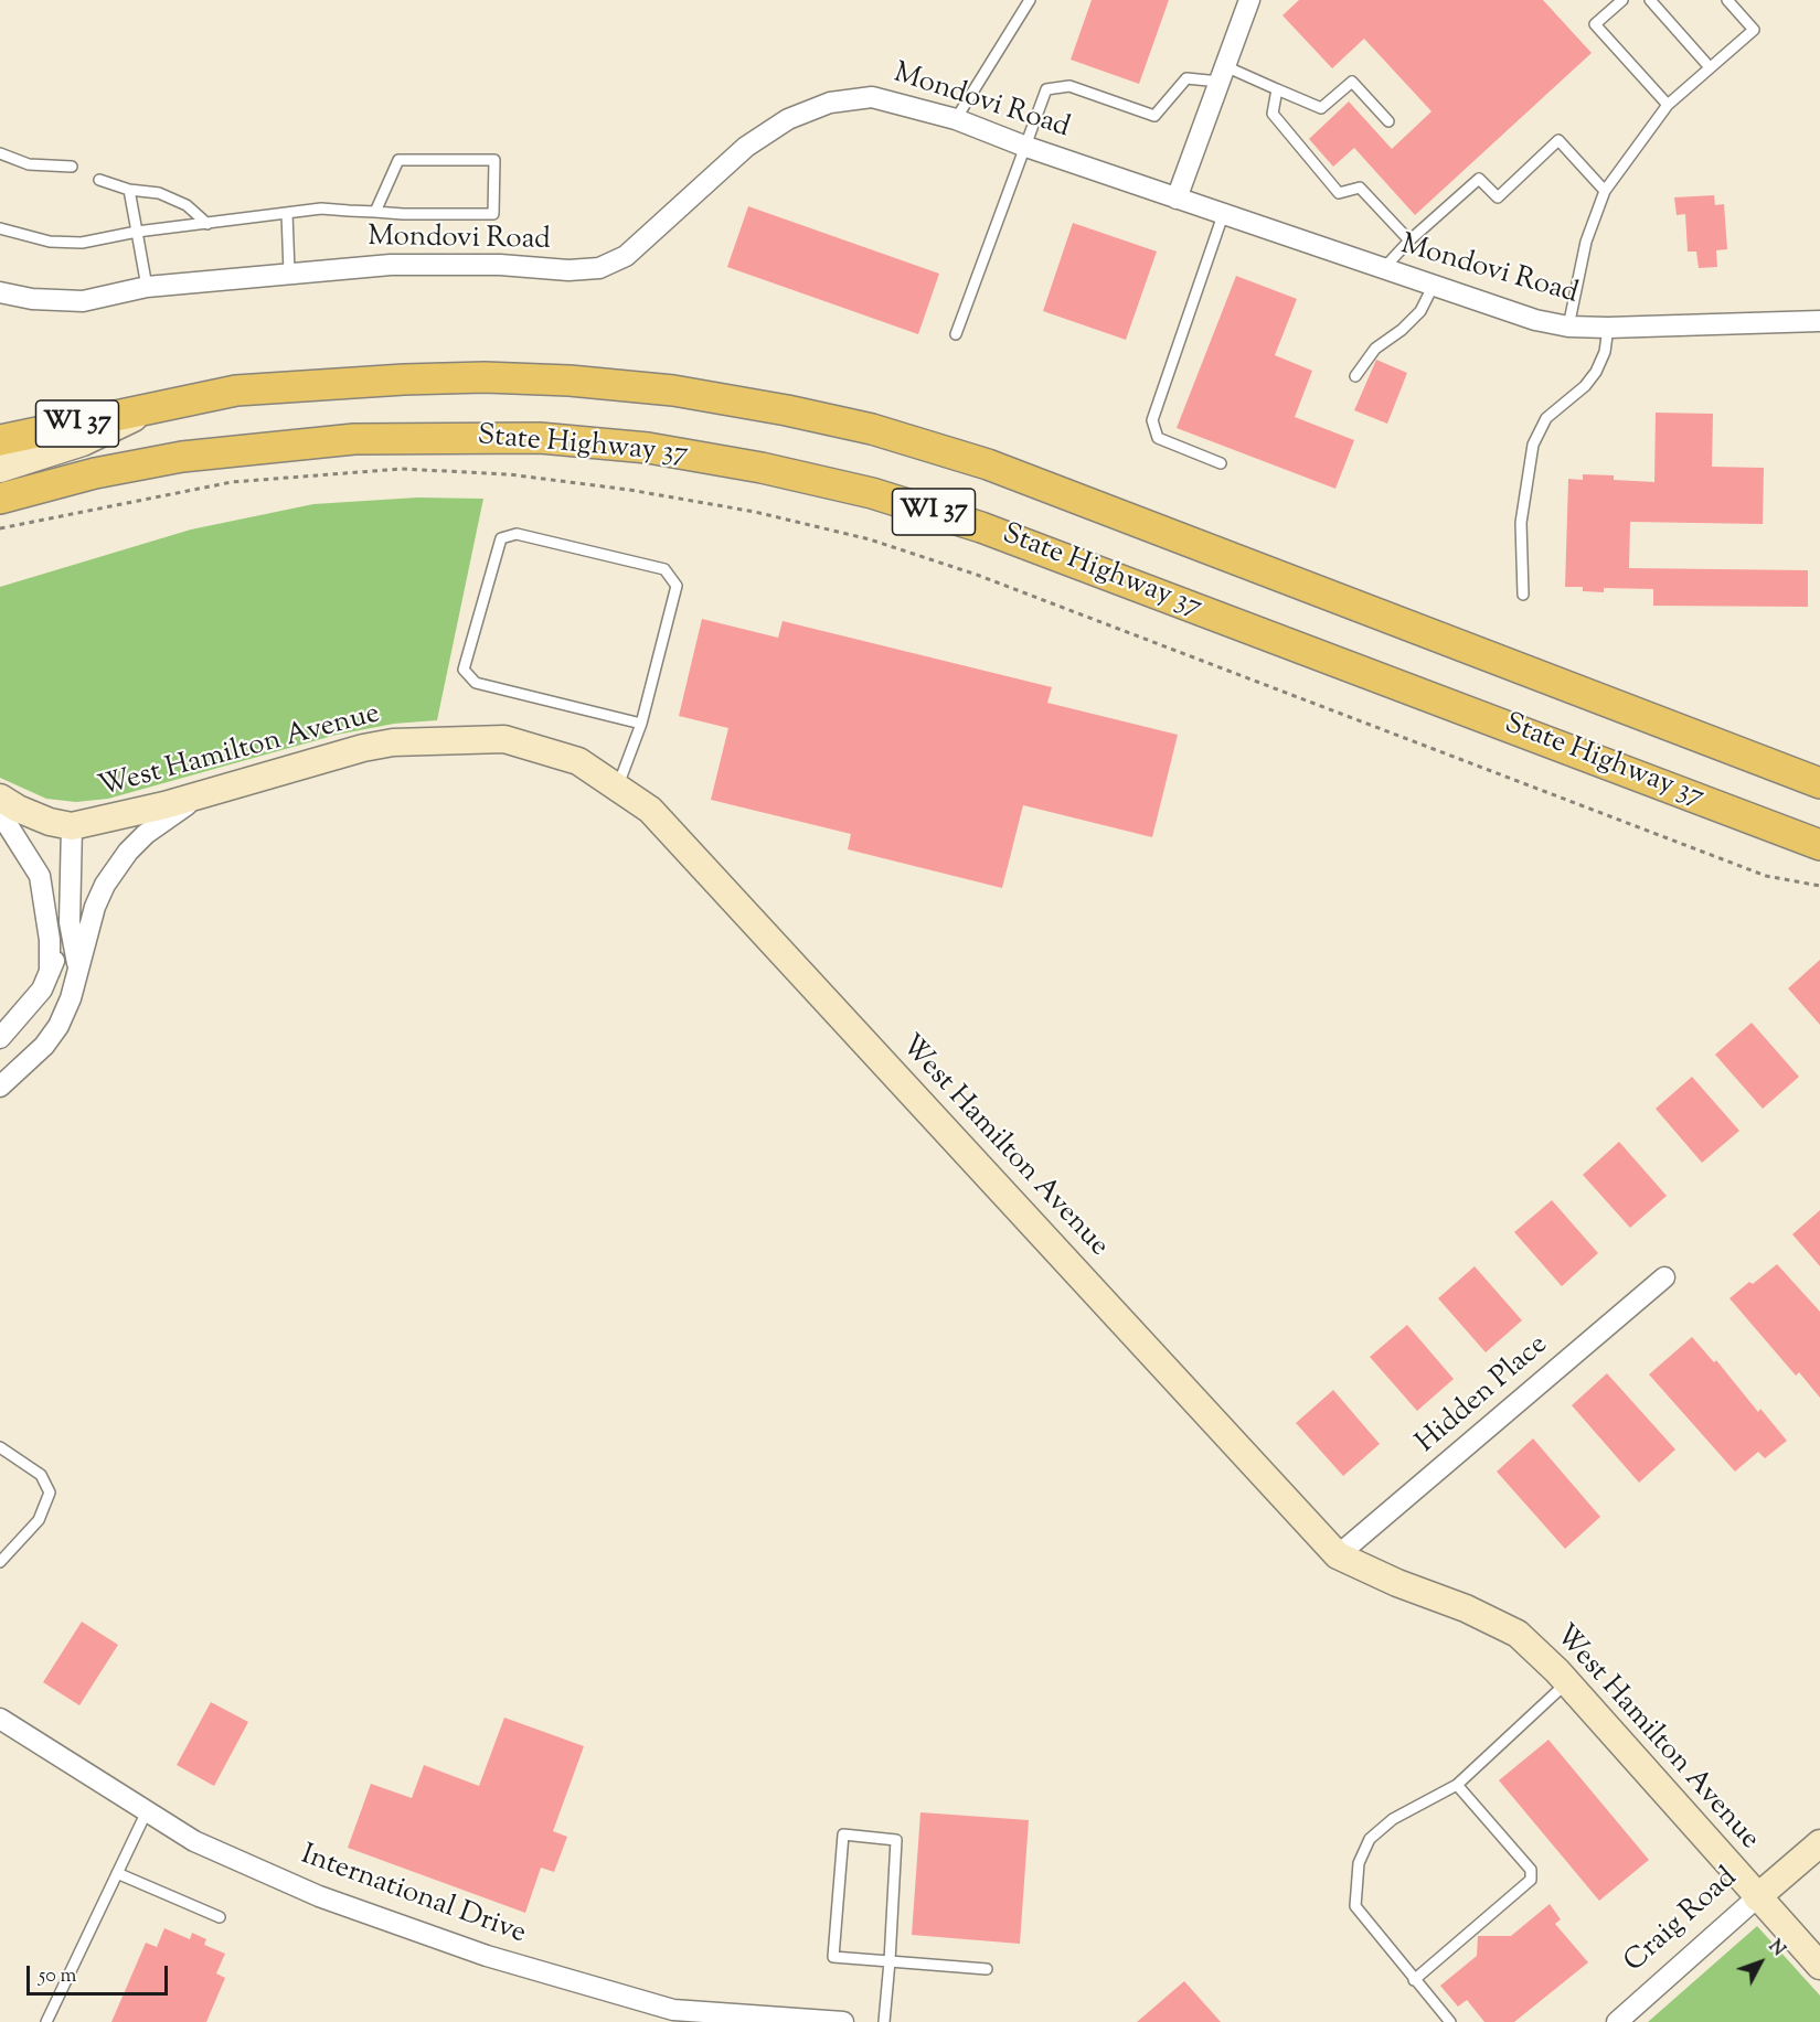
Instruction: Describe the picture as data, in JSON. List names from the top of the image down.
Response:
{
  "streets": {
    "main road": ["WI 37", "State Highway 37"],
    "street": [
      "Mondovi Road",
      "West Hamilton Avenue",
      "Hidden Place",
      "International Drive",
      "Craig Road"
    ]
  },
  "crossings": [
    ["West Hamilton Avenue", "Hidden Place"],
    ["West Hamilton Avenue", "Craig Road"]
  ],
  "scale_bar": "50 m",
  "north": "top right"
}
